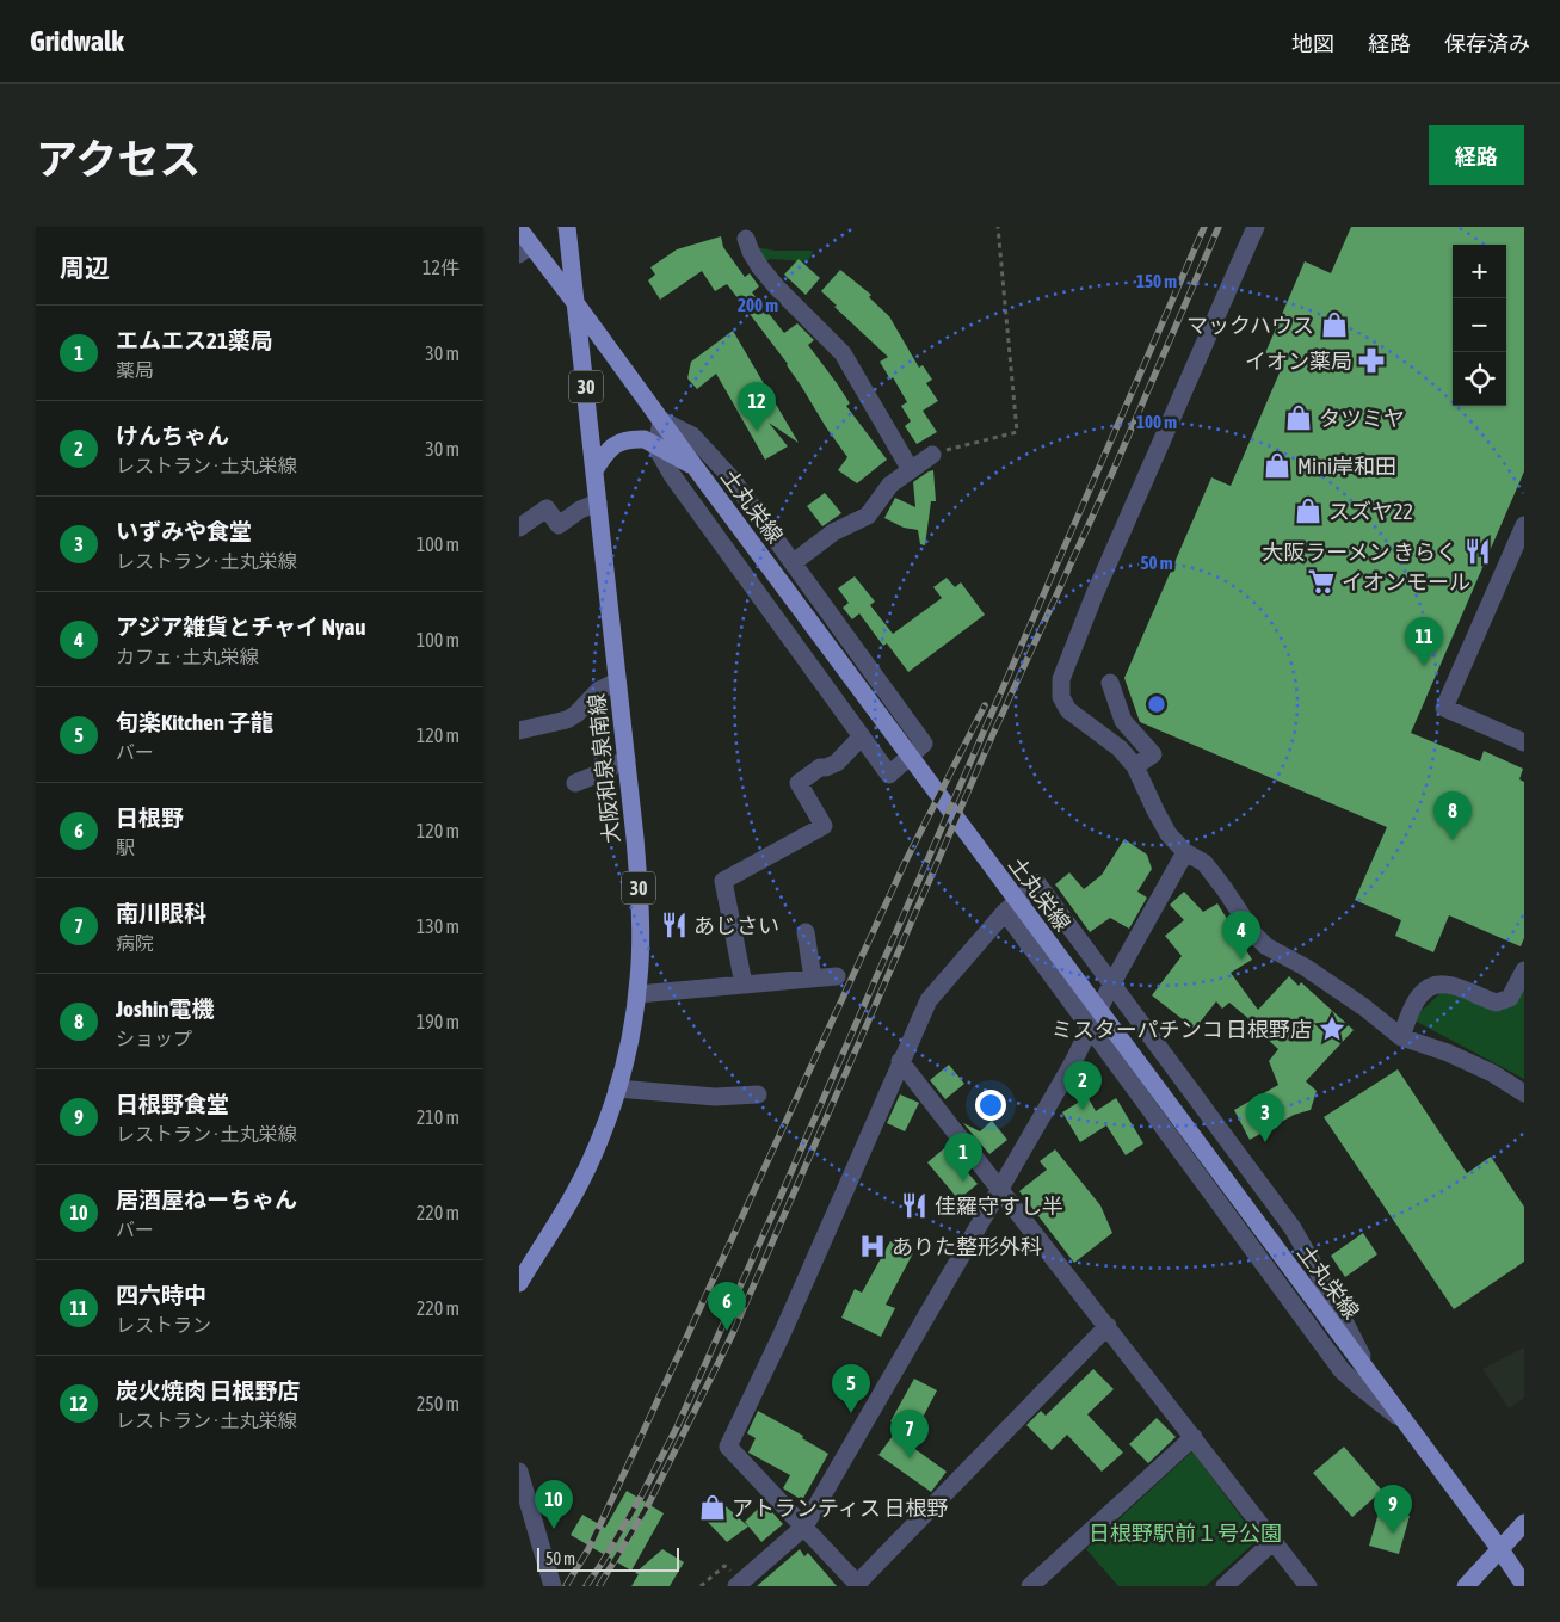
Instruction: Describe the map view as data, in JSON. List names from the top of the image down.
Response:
{
  "streets": {
    "main road": ["30", "土丸栄線", "大阪和泉泉南線"]
  },
  "crossings": [
    ["土丸栄線", "大阪和泉泉南線"]
  ],
  "parks": ["日根野駅前１号公園"],
  "places": {
    "shop": [
      "マックハウス",
      "タツミヤ",
      "Mini岸和田",
      "スズヤ22",
      "アトランティス 日根野"
    ],
    "pharmacy": ["イオン薬局"],
    "restaurant": ["大阪ラーメン きらく", "あじさい", "佳羅守すし半"],
    "supermarket": ["イオンモール"],
    "place": ["ミスターパチンコ 日根野店"],
    "hospital": ["ありた整形外科"]
  },
  "scale_bar": "50 m",
  "page": {
    "header": "Gridwalk",
    "nav": ["地図", "経路", "保存済み"],
    "title": "アクセス",
    "buttons": "経路",
    "heading": ["周辺", "12件"],
    "map_buttons": ["+", "−"],
    "list": [
      {
        "mark": "1",
        "name": "エムエス21薬局",
        "note": "薬局",
        "value": "30 m"
      },
      {
        "mark": "2",
        "name": "けんちゃん",
        "note": "レストラン · 土丸栄線",
        "value": "30 m"
      },
      {
        "mark": "3",
        "name": "いずみや食堂",
        "note": "レストラン · 土丸栄線",
        "value": "100 m"
      },
      {
        "mark": "4",
        "name": "アジア雑貨とチャイ Nyau",
        "note": "カフェ · 土丸栄線",
        "value": "100 m"
      },
      {
        "mark": "5",
        "name": "旬楽Kitchen 子龍",
        "note": "バー",
        "value": "120 m"
      },
      {
        "mark": "6",
        "name": "日根野",
        "note": "駅",
        "value": "120 m"
      },
      {
        "mark": "7",
        "name": "南川眼科",
        "note": "病院",
        "value": "130 m"
      },
      {
        "mark": "8",
        "name": "Joshin電機",
        "note": "ショップ",
        "value": "190 m"
      },
      {
        "mark": "9",
        "name": "日根野食堂",
        "note": "レストラン · 土丸栄線",
        "value": "210 m"
      },
      {
        "mark": "10",
        "name": "居酒屋ねーちゃん",
        "note": "バー",
        "value": "220 m"
      },
      {
        "mark": "11",
        "name": "四六時中",
        "note": "レストラン",
        "value": "220 m"
      },
      {
        "mark": "12",
        "name": "炭火焼肉 日根野店",
        "note": "レストラン · 土丸栄線",
        "value": "250 m"
      }
    ],
    "pins": [
      "12",
      "11",
      "8",
      "4",
      "2",
      "3",
      "1",
      "6",
      "5",
      "7",
      "10",
      "9"
    ],
    "scale": "50 m"
  },
  "rings": [
    "150 m",
    "200 m",
    "100 m",
    "50 m"
  ]
}
